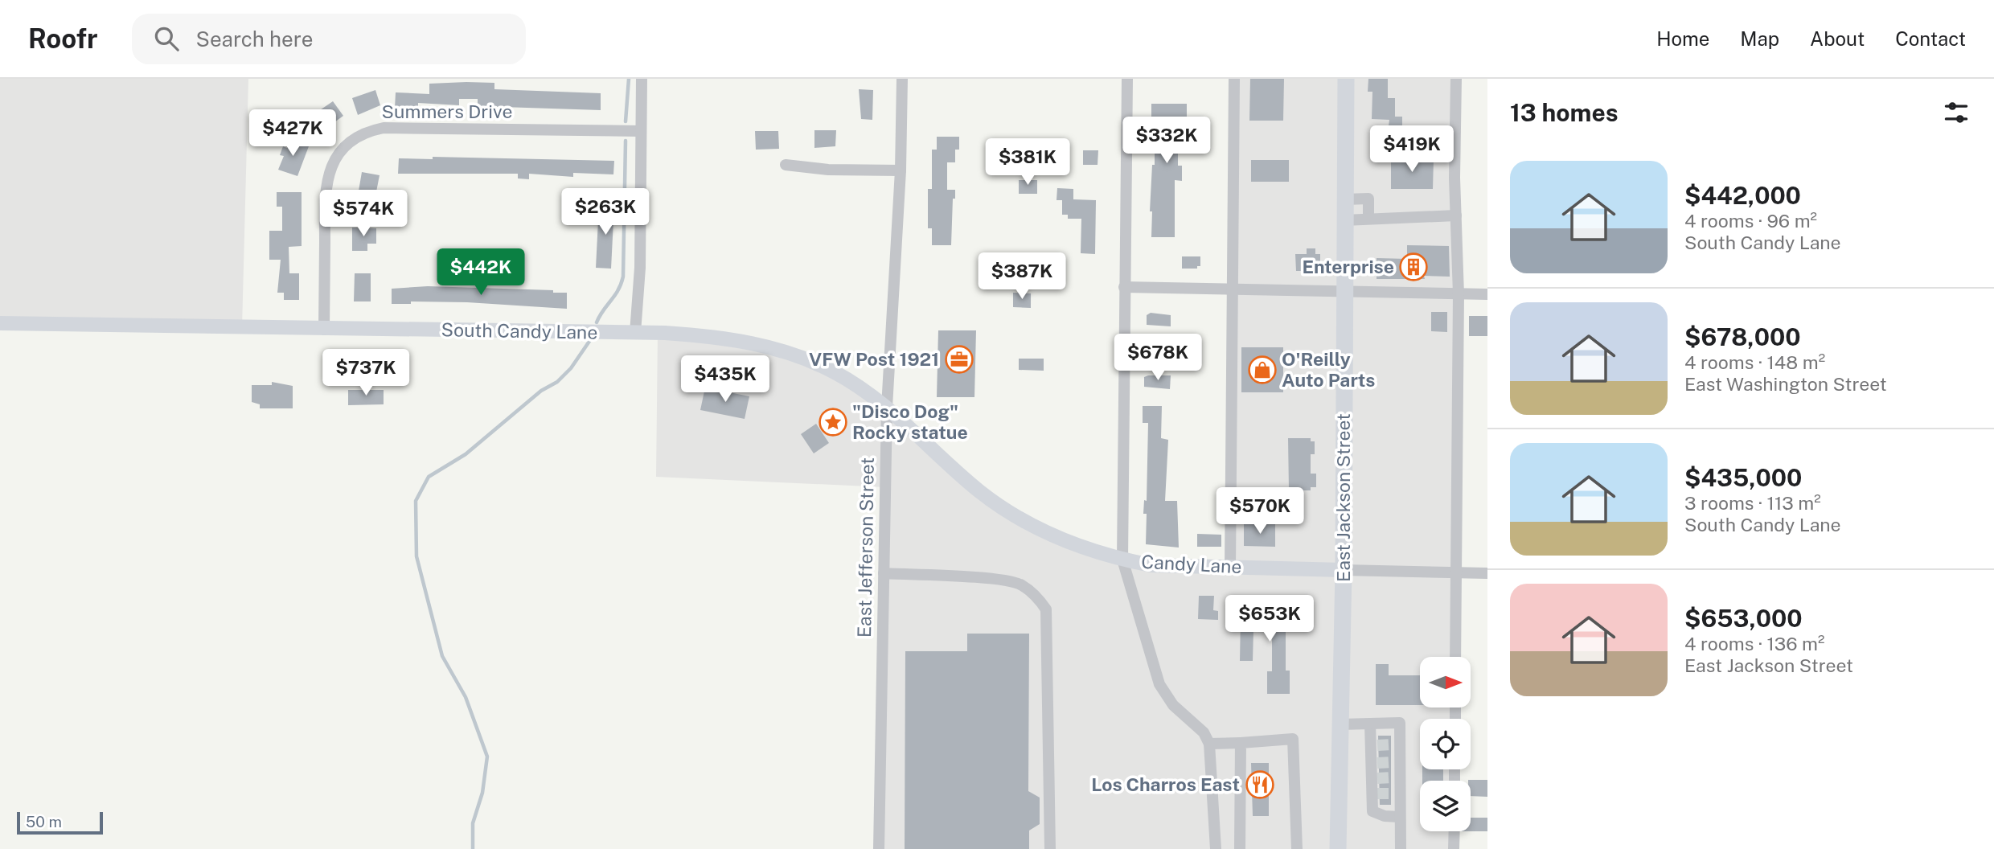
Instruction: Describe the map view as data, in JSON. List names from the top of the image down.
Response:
{
  "streets": {
    "highway": ["East Jackson Street"],
    "main road": ["South Candy Lane", "Candy Lane"],
    "street": ["Summers Drive", "East Jefferson Street"]
  },
  "crossings": [
    ["Summers Drive", "South Candy Lane"],
    ["South Candy Lane", "East Jefferson Street"],
    ["South Candy Lane", "Candy Lane"],
    ["East Jackson Street", "Candy Lane"],
    ["East Jefferson Street", "Candy Lane"]
  ],
  "places": {
    "building": ["Enterprise"],
    "office": ["VFW Post 1921"],
    "shop": ["O'Reilly Auto Parts"],
    "place": ["\"Disco Dog\" Rocky statue"],
    "restaurant": ["Los Charros East"]
  },
  "scale_bar": "50 m",
  "north": "right",
  "page": {
    "header": "Roofr",
    "search": "Search here",
    "nav": [
      "Home",
      "Map",
      "About",
      "Contact"
    ],
    "heading": "13 homes",
    "price": [
      "$427K",
      "$332K",
      "$419K",
      "$381K",
      "$263K",
      "$574K",
      "$442K",
      "$387K",
      "$678K",
      "$737K",
      "$435K",
      "$570K",
      "$653K"
    ],
    "list": [
      {
        "name": "$442,000",
        "note": "4 rooms · 96 m² · South Candy Lane"
      },
      {
        "name": "$678,000",
        "note": "4 rooms · 148 m² · East Washington Street"
      },
      {
        "name": "$435,000",
        "note": "3 rooms · 113 m² · South Candy Lane"
      },
      {
        "name": "$653,000",
        "note": "4 rooms · 136 m² · East Jackson Street"
      }
    ],
    "scale": "50 m"
  }
}
